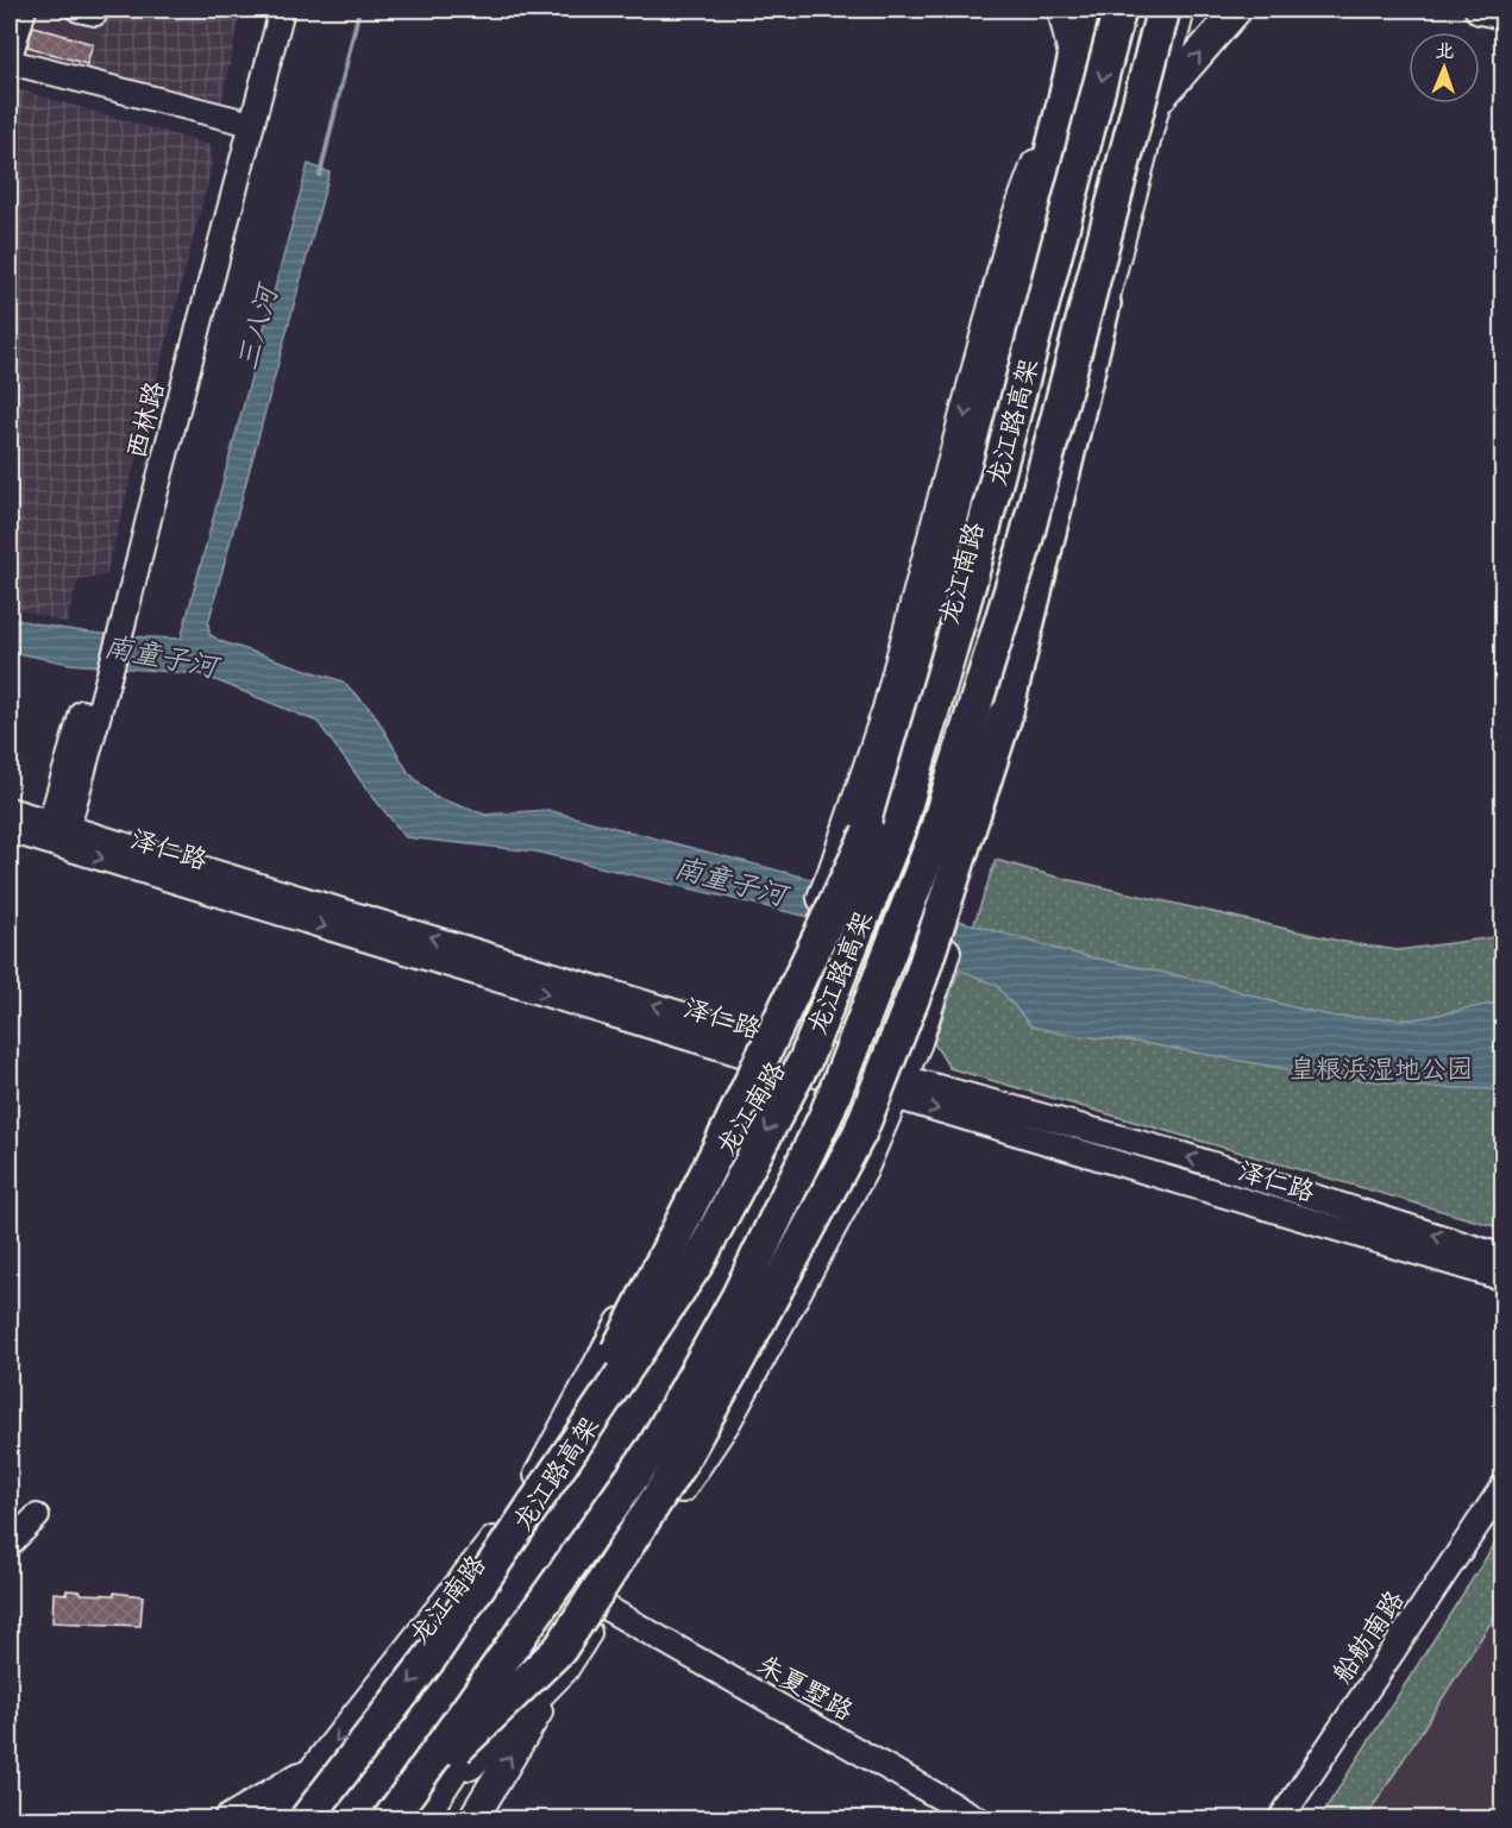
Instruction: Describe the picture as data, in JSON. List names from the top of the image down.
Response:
{
  "streets": {
    "highway": ["龙江路高架"],
    "main road": ["龙江南路"],
    "street": [
      "西林路",
      "泽仁路",
      "船舫南路",
      "朱夏墅路"
    ]
  },
  "crossings": [
    ["西林路", "泽仁路"],
    ["龙江南路", "泽仁路"]
  ],
  "water": ["三八河", "南童子河"],
  "parks": ["皇粮浜湿地公园"],
  "north": "top"
}
